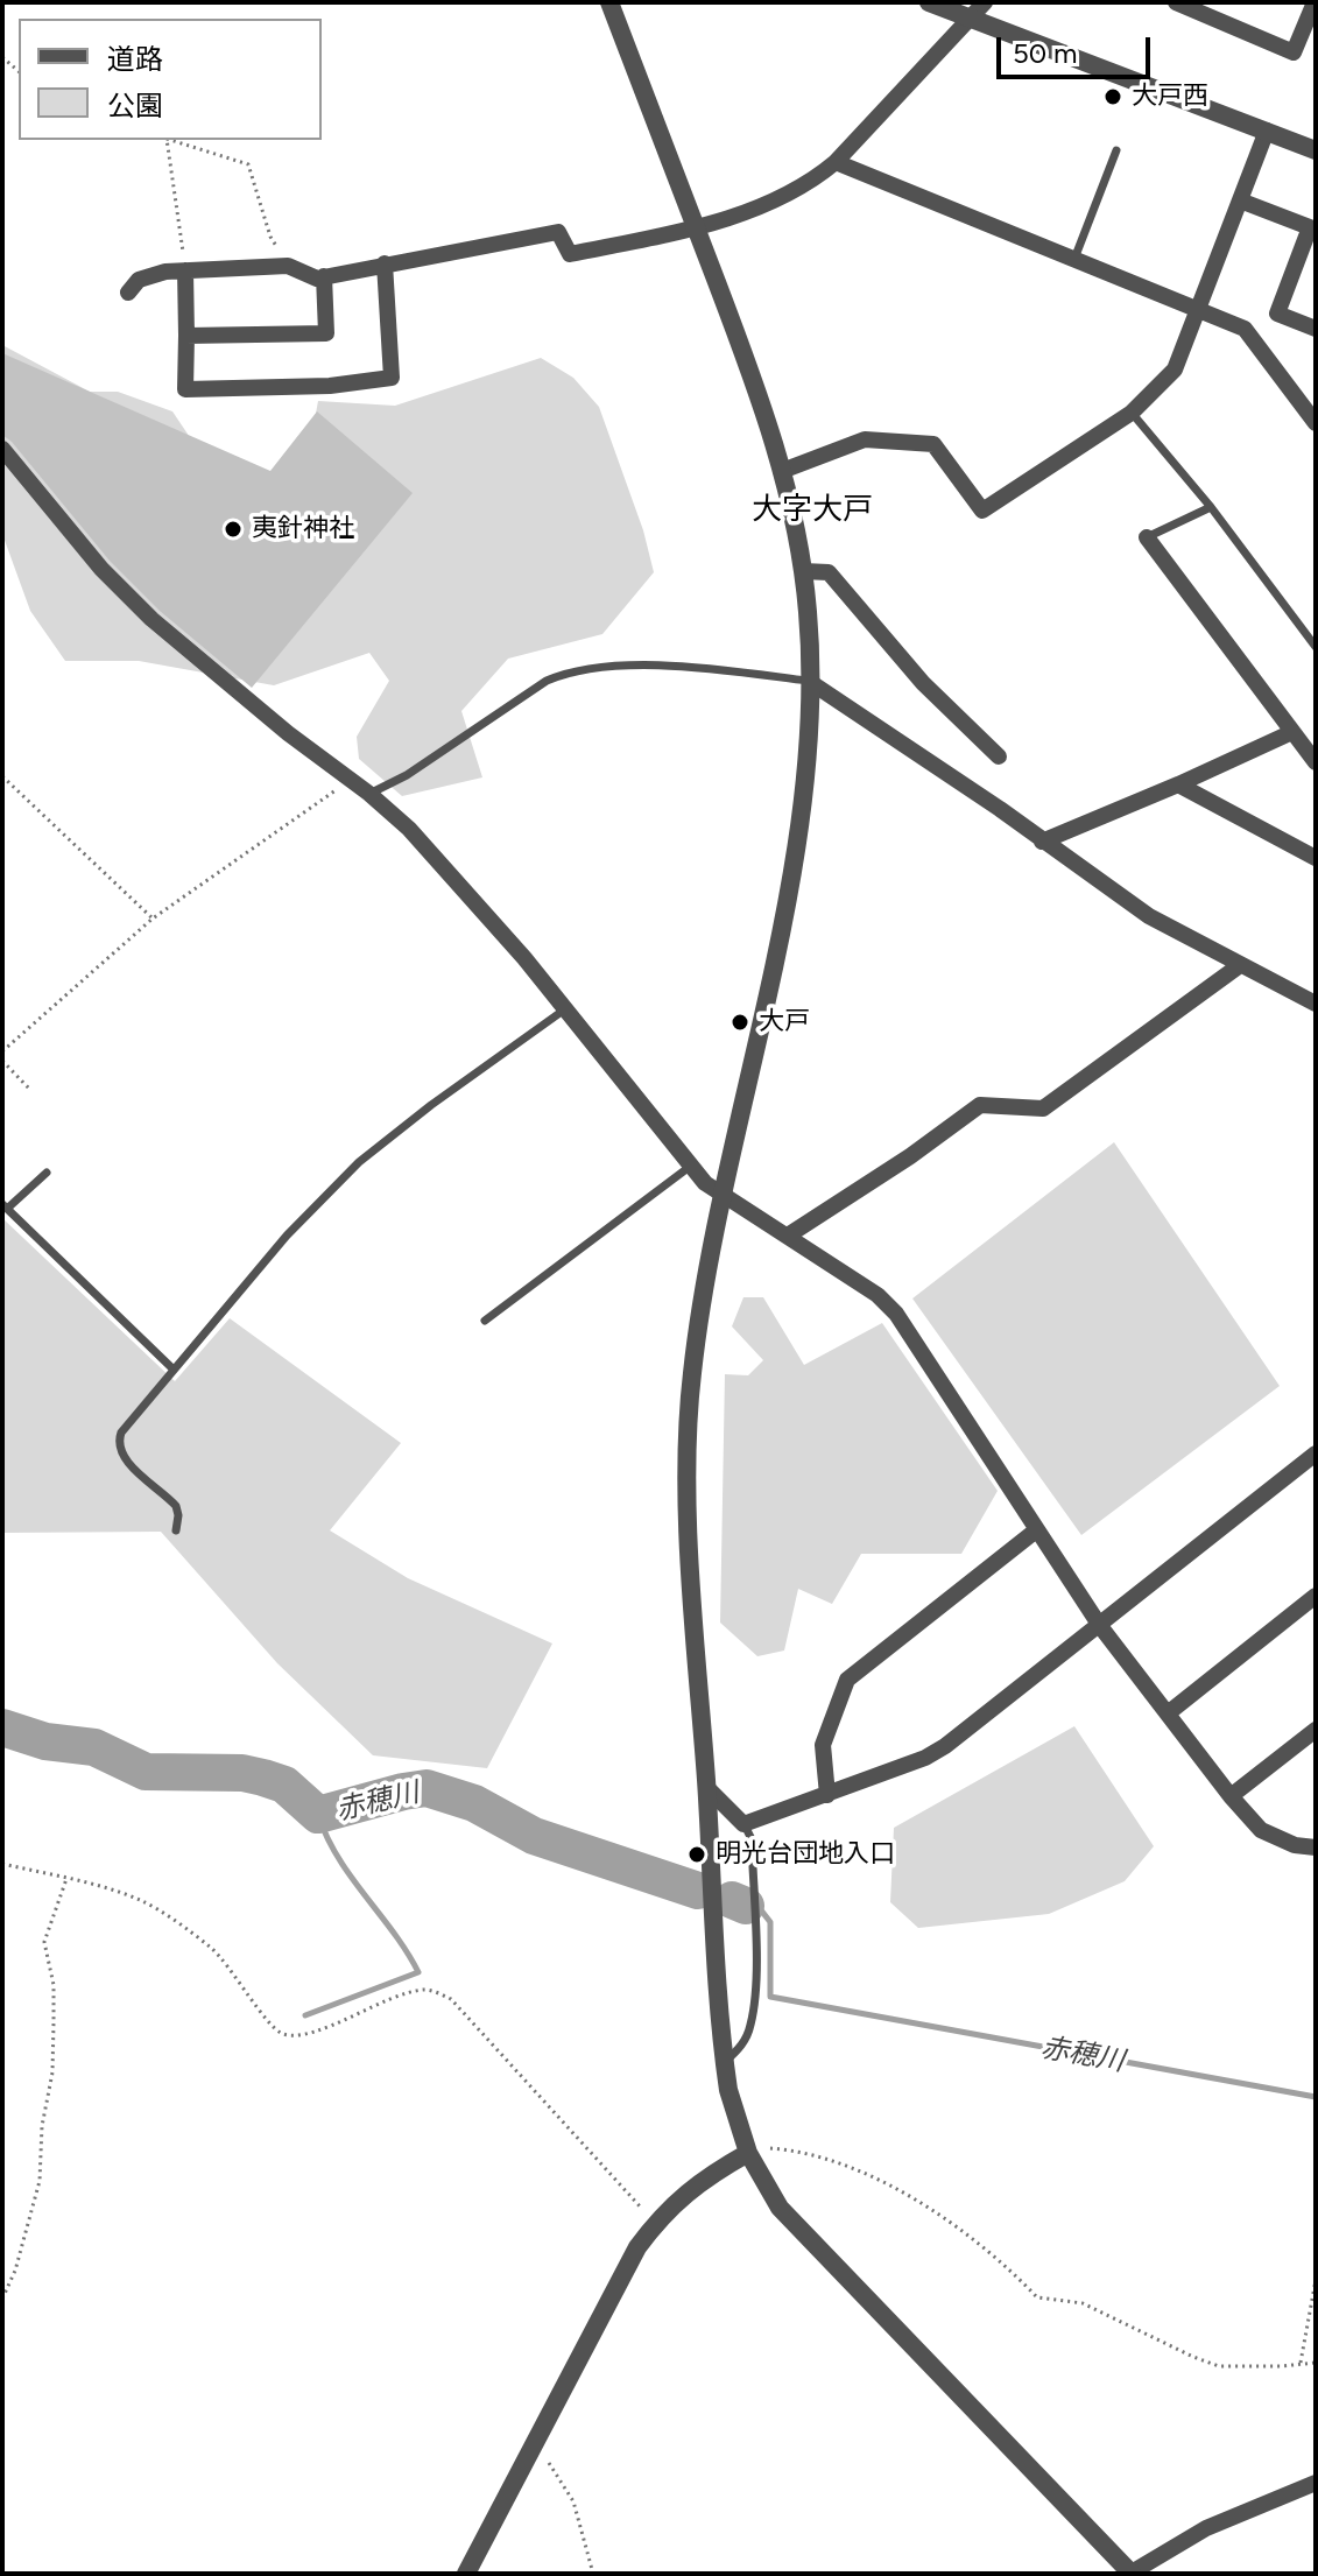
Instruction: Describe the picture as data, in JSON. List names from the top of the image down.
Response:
{
  "districts": ["大字大戸"],
  "water": ["赤穂川"],
  "places": [
    "大戸西",
    "夷針神社",
    "大戸",
    "明光台団地入口"
  ],
  "legend": ["道路", "公園"],
  "scale_bar": "50 m"
}
